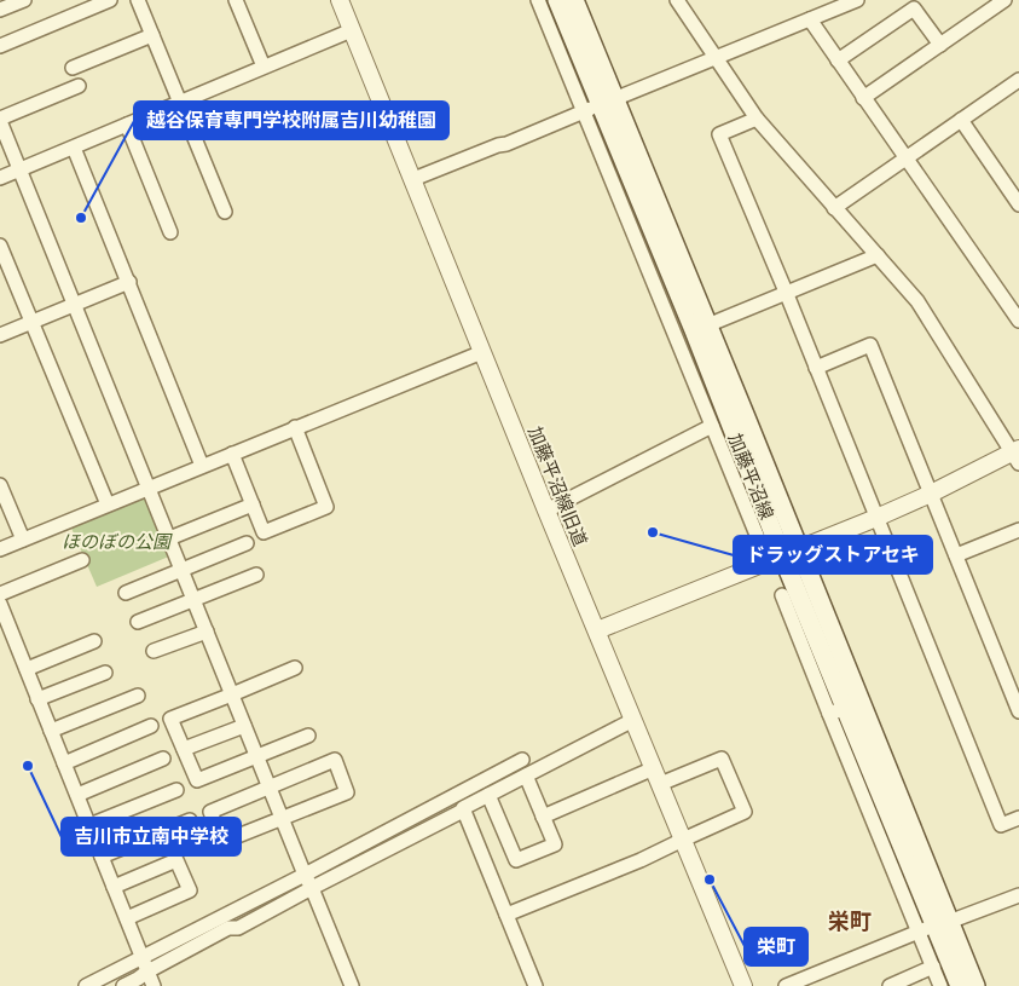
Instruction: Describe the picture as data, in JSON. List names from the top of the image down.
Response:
{
  "streets": {
    "main road": ["加藤平沼線"],
    "street": ["加藤平沼線旧道"]
  },
  "districts": ["栄町"],
  "parks": ["ほのぼの公園"],
  "places": [
    "越谷保育専門学校附属吉川幼稚園",
    "ドラッグストアセキ",
    "吉川市立南中学校",
    "栄町"
  ]
}
